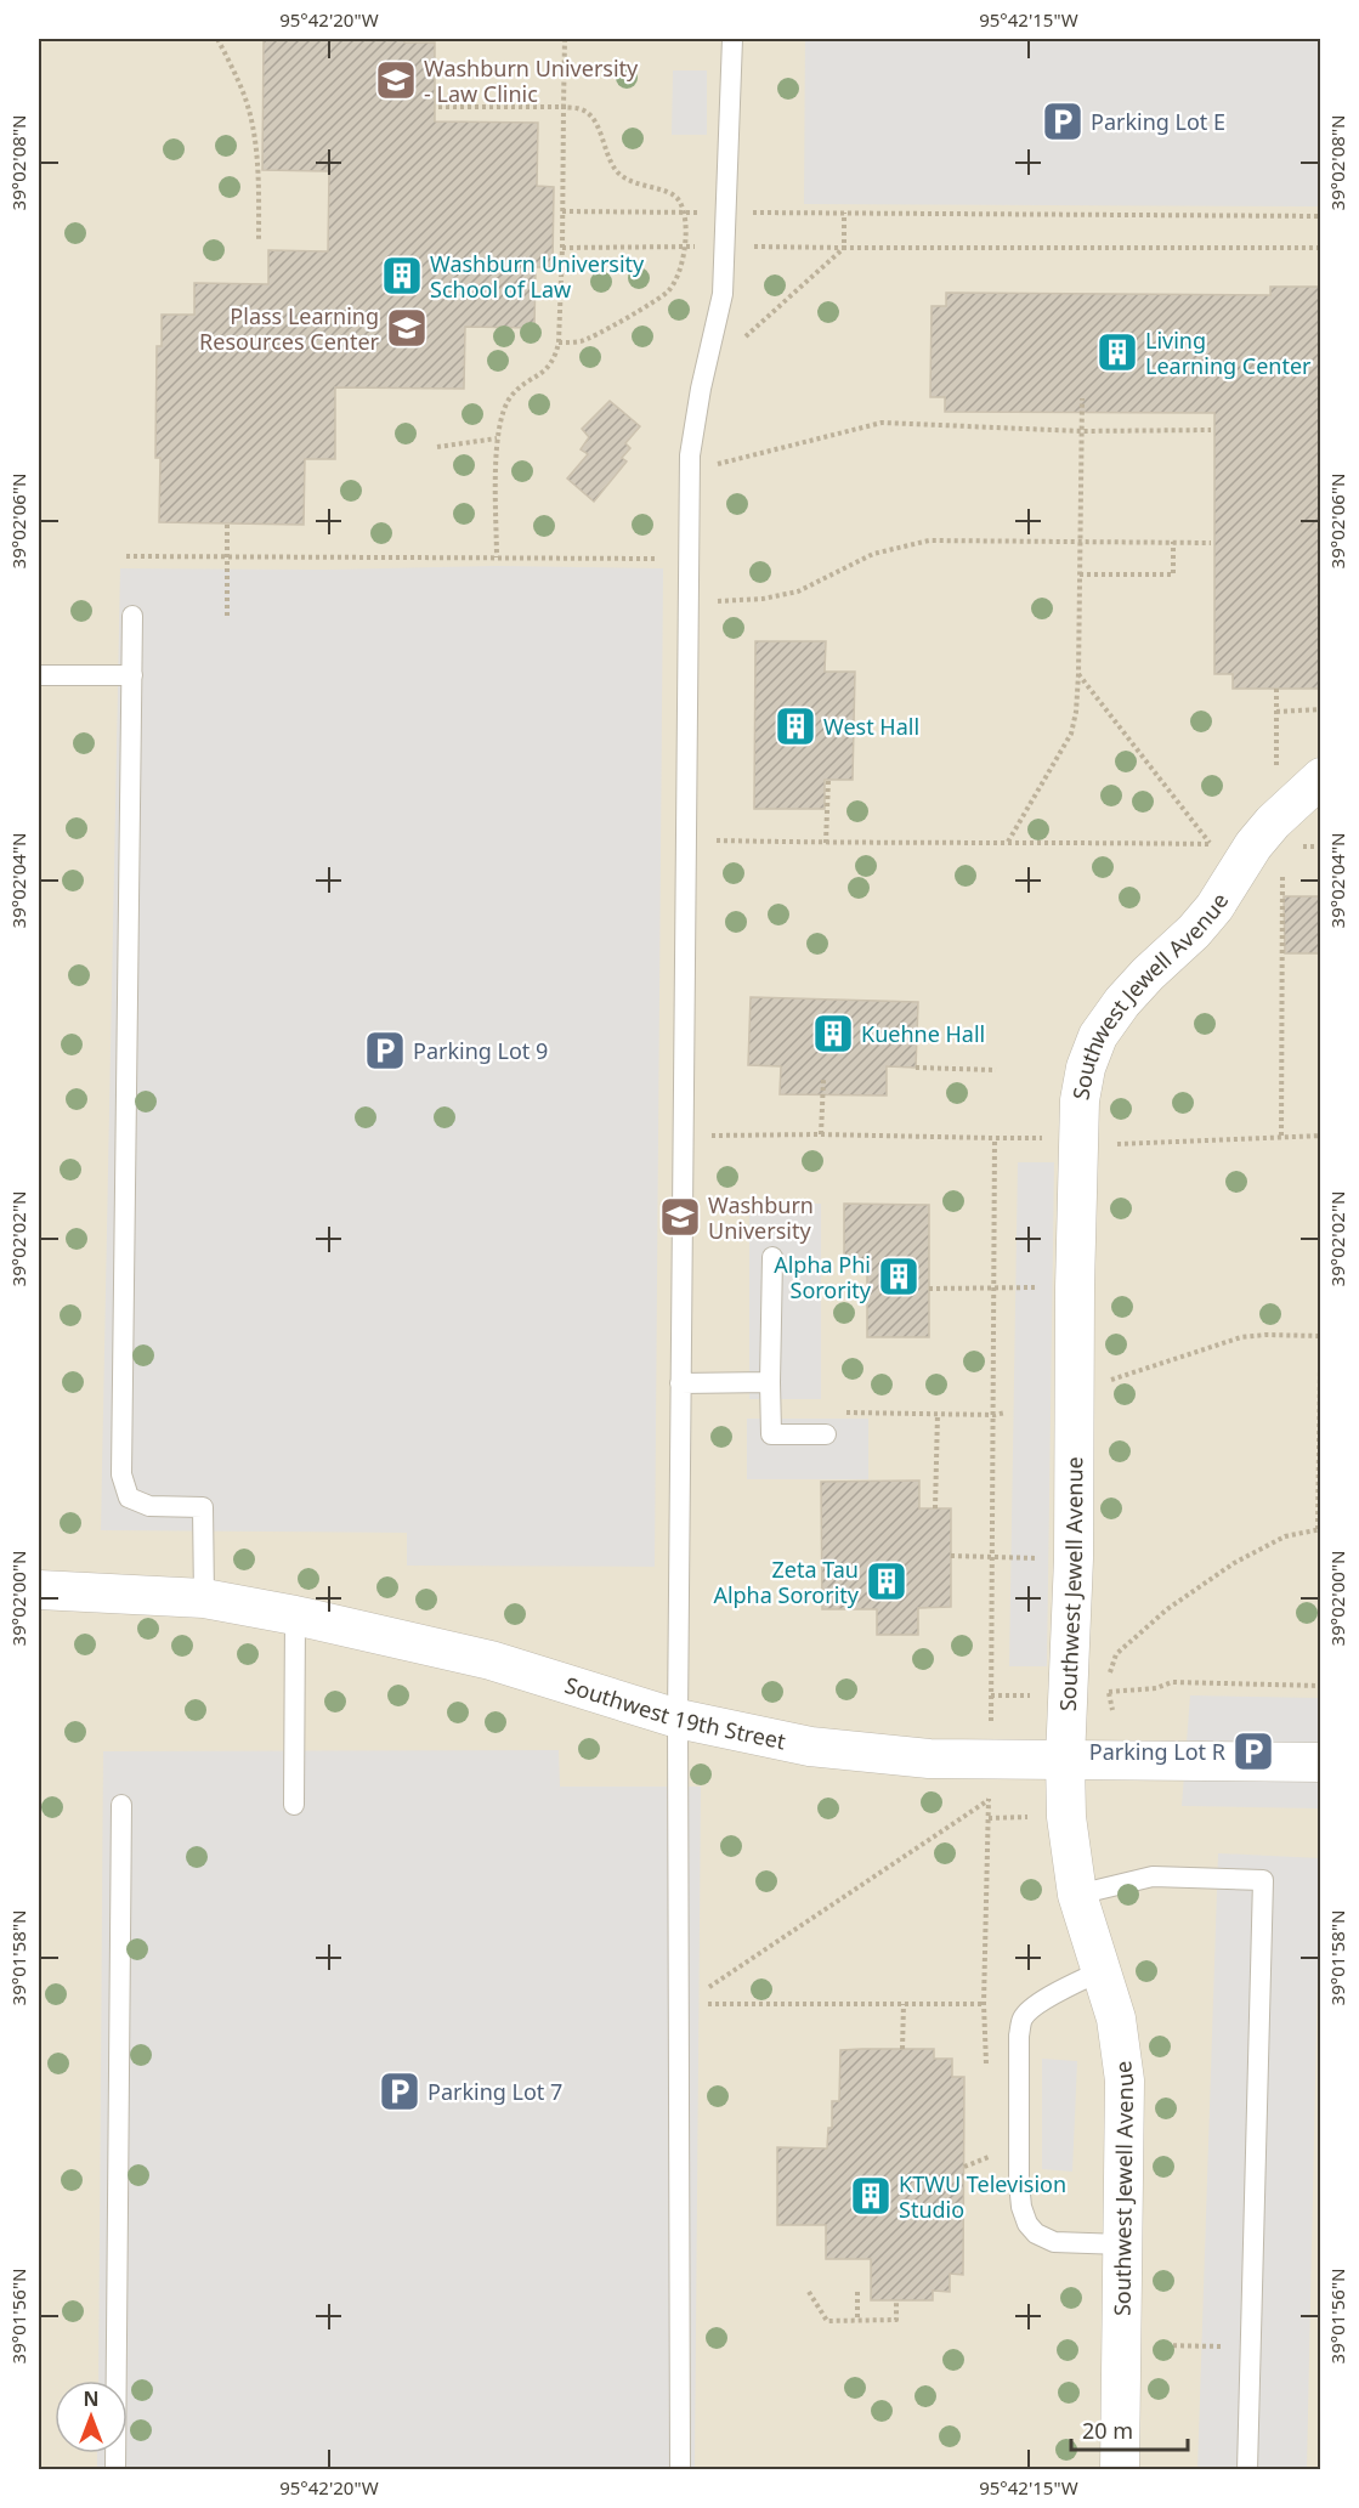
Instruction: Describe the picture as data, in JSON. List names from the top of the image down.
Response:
{
  "streets": {
    "street": ["Southwest Jewell Avenue", "Southwest 19th Street"]
  },
  "crossings": [
    ["Southwest Jewell Avenue", "Southwest 19th Street"]
  ],
  "places": {
    "school or university": ["Washburn University - Law Clinic", "Plass Learning Resources Center", "Washburn University"],
    "parking": [
      "Parking Lot E",
      "Parking Lot 9",
      "Parking Lot R",
      "Parking Lot 7"
    ],
    "building": [
      "Washburn University School of Law",
      "Living Learning Center",
      "West Hall",
      "Kuehne Hall",
      "Alpha Phi Sorority",
      "Zeta Tau Alpha Sorority",
      "KTWU Television Studio"
    ]
  },
  "scale_bar": "20 m",
  "north": "top",
  "coordinates": [
    "95°42'20\"W",
    "95°42'15\"W",
    "39°02'08\"N",
    "39°02'06\"N",
    "39°02'04\"N",
    "39°02'02\"N",
    "39°02'00\"N",
    "39°01'58\"N",
    "39°01'56\"N"
  ]
}
